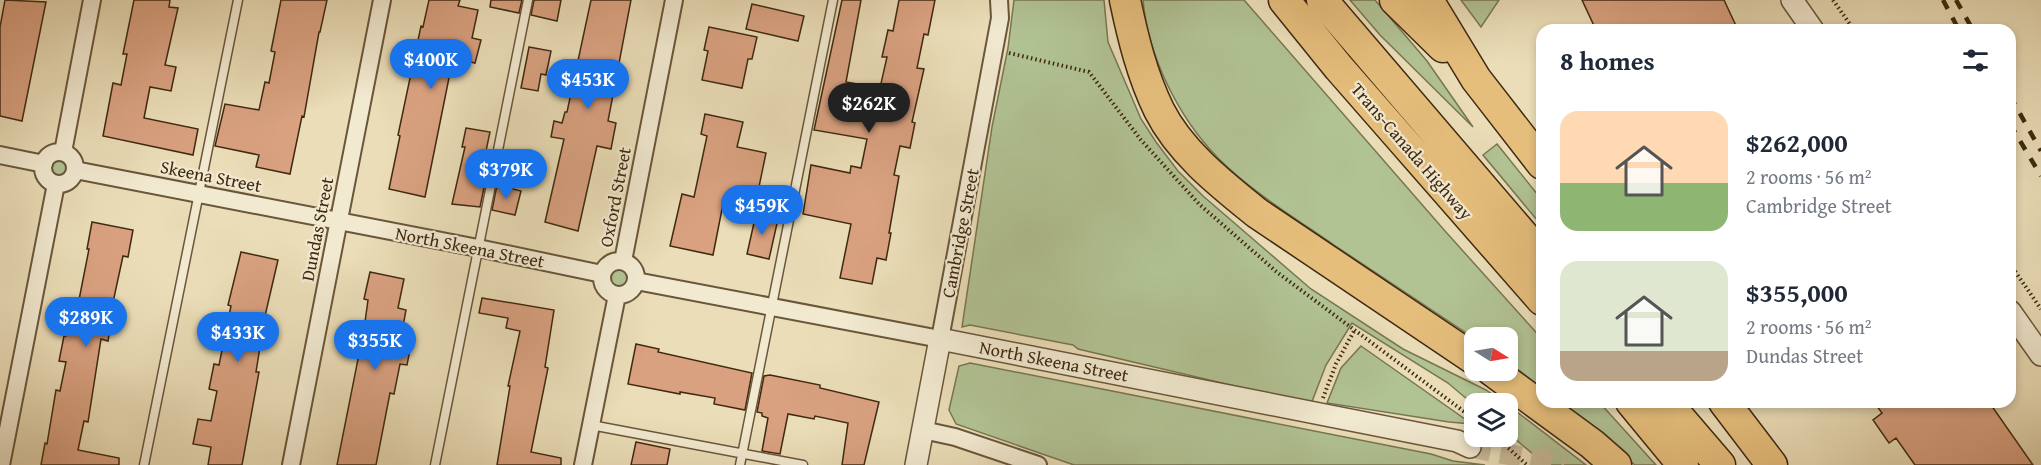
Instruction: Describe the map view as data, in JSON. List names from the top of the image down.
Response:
{
  "streets": {
    "highway": ["Trans-Canada Highway"],
    "street": [
      "Skeena Street",
      "Oxford Street",
      "Dundas Street",
      "Cambridge Street",
      "North Skeena Street"
    ]
  },
  "crossings": [
    ["Skeena Street", "Dundas Street"],
    ["Skeena Street", "North Skeena Street"],
    ["Oxford Street", "North Skeena Street"],
    ["Dundas Street", "North Skeena Street"],
    ["Cambridge Street", "North Skeena Street"]
  ],
  "north": "right",
  "page": {
    "heading": "8 homes",
    "price": [
      "$400K",
      "$453K",
      "$262K",
      "$379K",
      "$459K",
      "$289K",
      "$433K",
      "$355K"
    ],
    "list": [
      {
        "name": "$262,000",
        "note": "2 rooms · 56 m² · Cambridge Street"
      },
      {
        "name": "$355,000",
        "note": "2 rooms · 56 m² · Dundas Street"
      }
    ]
  }
}
